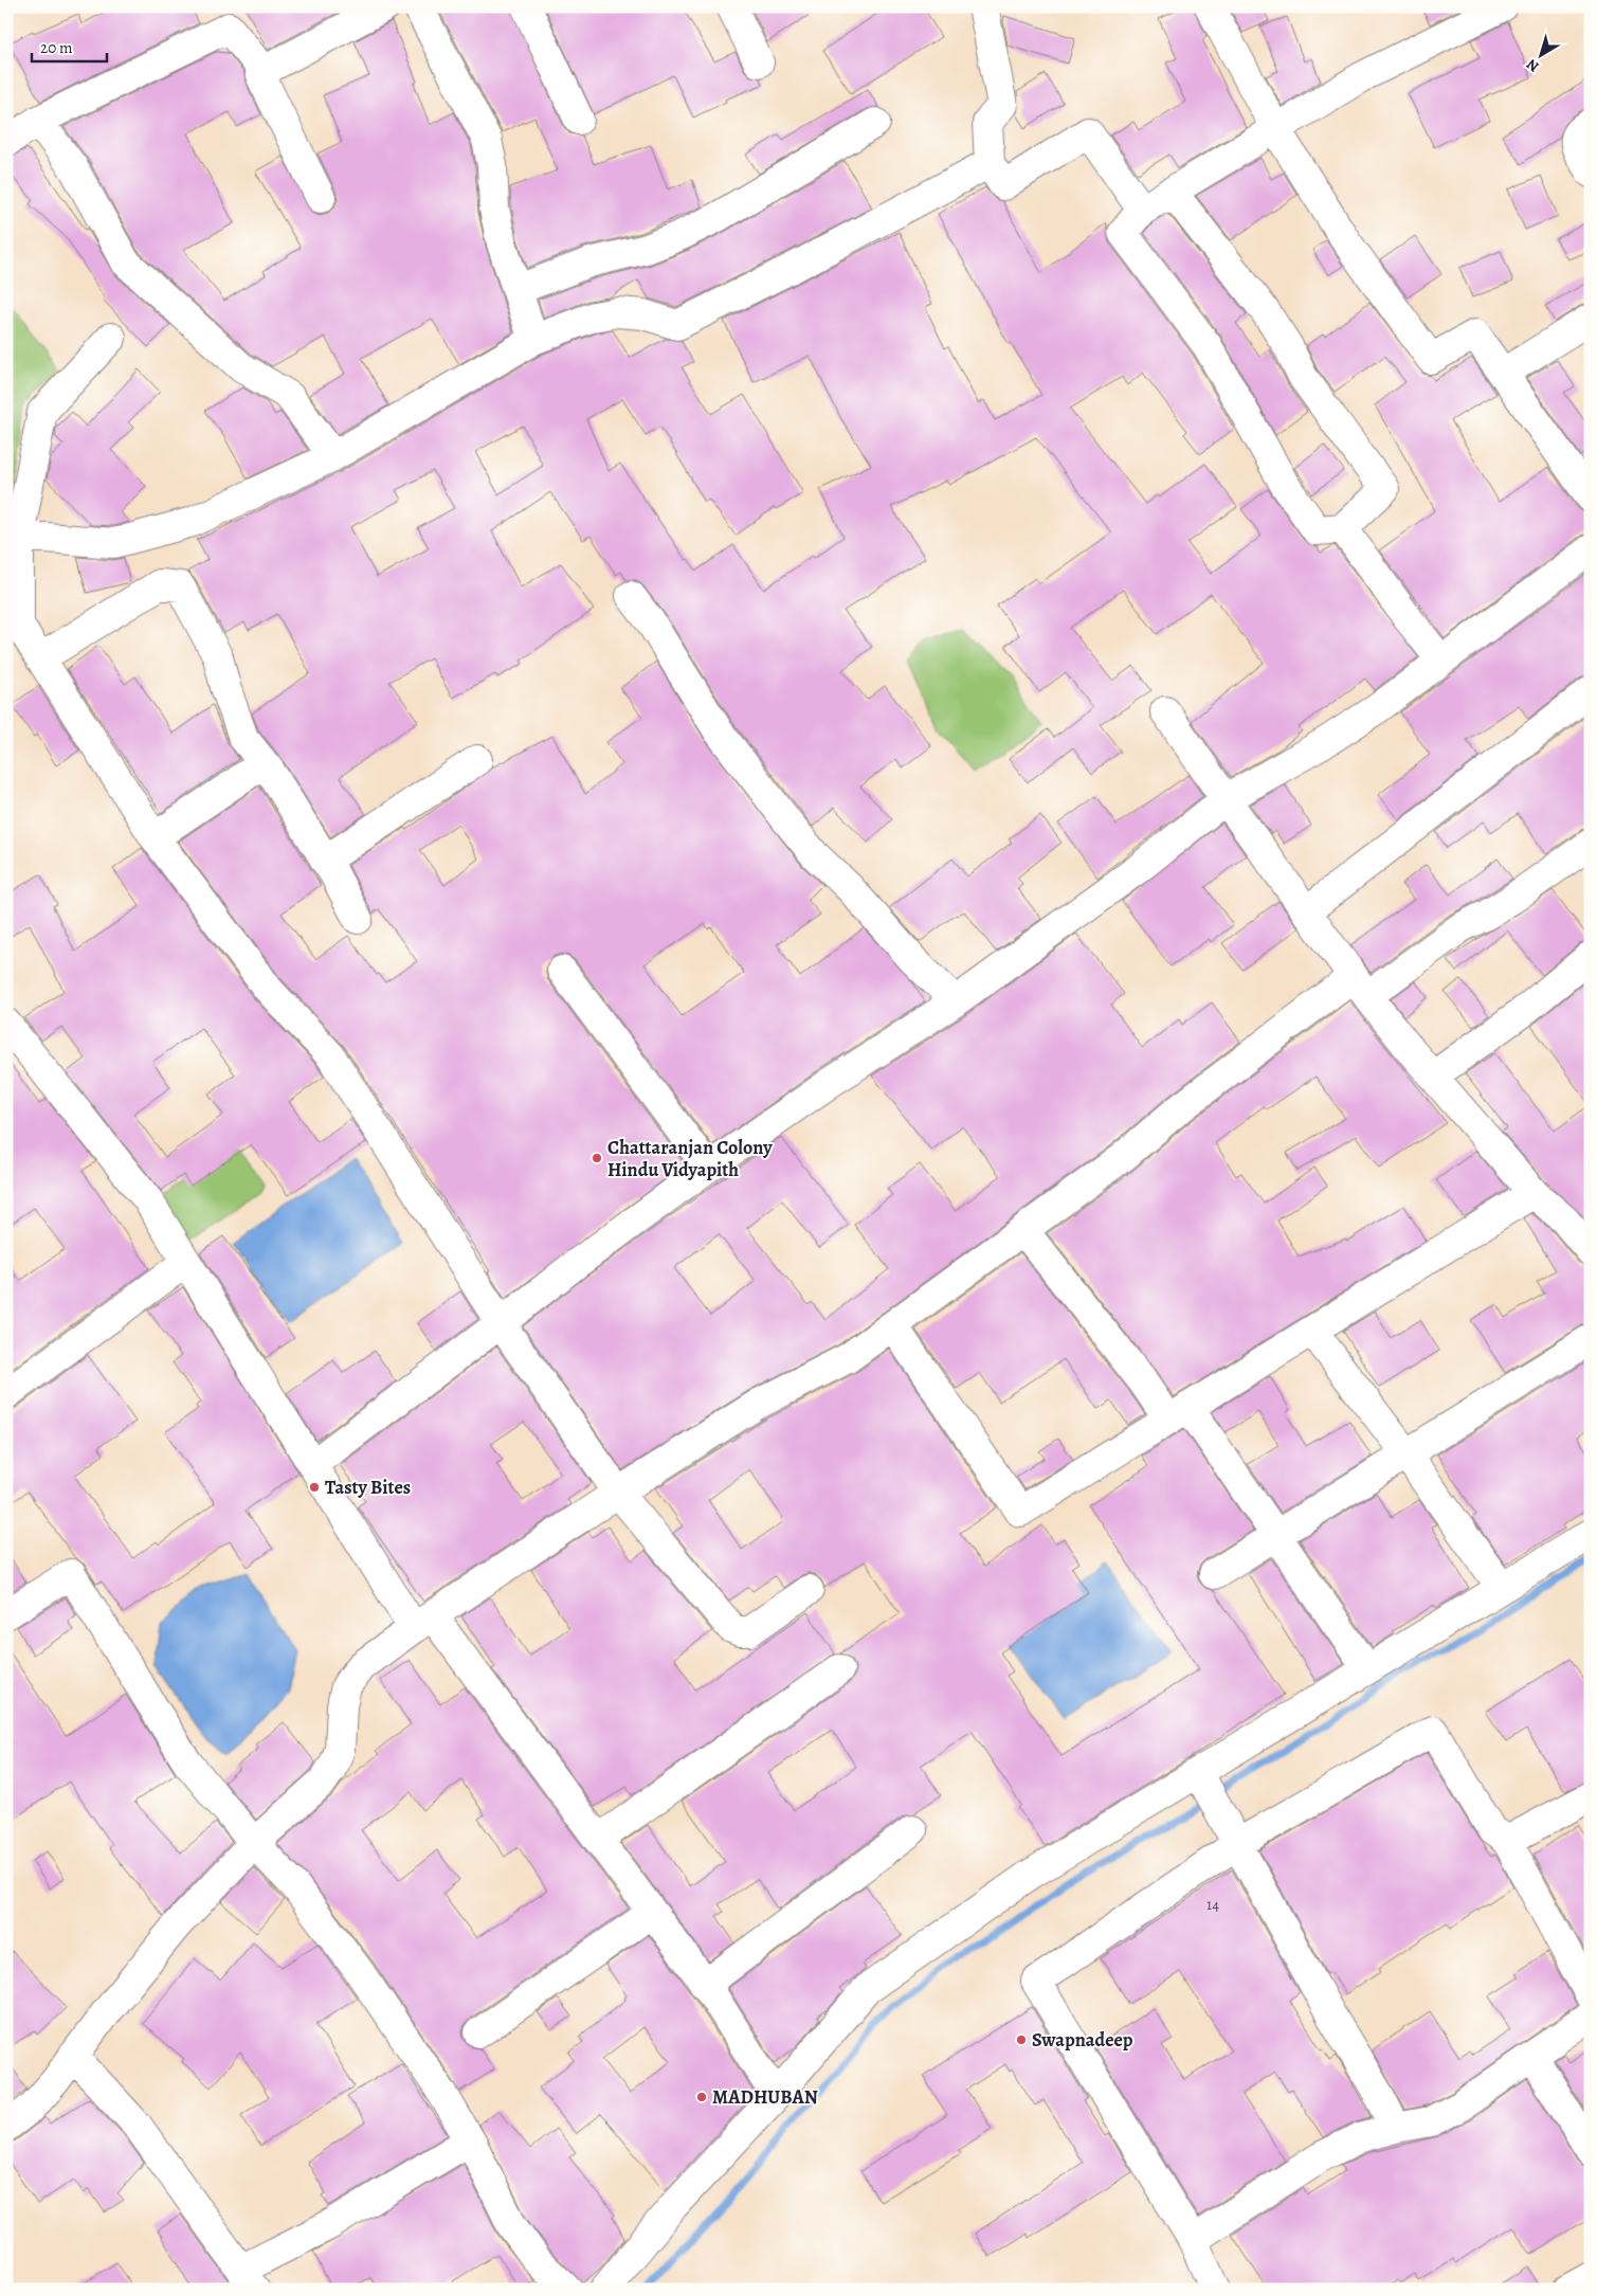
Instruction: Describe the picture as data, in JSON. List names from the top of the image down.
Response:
{
  "places": [
    "Chattaranjan Colony Hindu Vidyapith",
    "Tasty Bites",
    "Swapnadeep",
    "MADHUBAN"
  ],
  "house_numbers": ["14"],
  "scale_bar": "20 m",
  "north": "bottom left"
}
